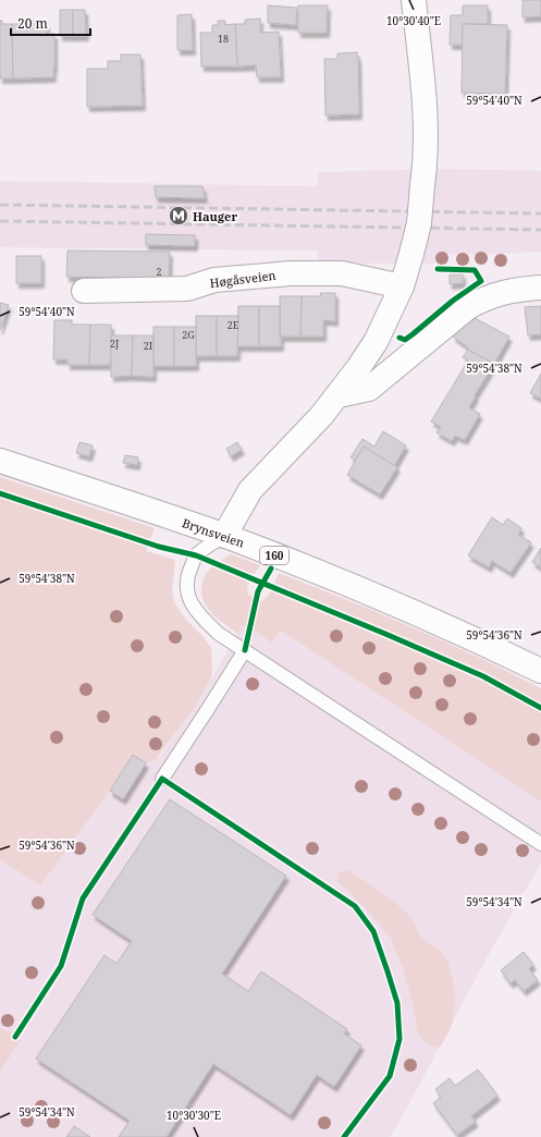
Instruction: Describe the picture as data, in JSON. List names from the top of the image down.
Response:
{
  "streets": {
    "street": ["Høgåsveien", "Brynsveien", "160"]
  },
  "places": {
    "metro station": ["Hauger"]
  },
  "house_numbers": [
    "18",
    "2",
    "2E",
    "2G",
    "2J",
    "2I"
  ],
  "scale_bar": "20 m",
  "coordinates": [
    "10°30'40\"E",
    "59°54'40\"N",
    "59°54'38\"N",
    "59°54'36\"N",
    "59°54'34\"N",
    "10°30'30\"E"
  ]
}
